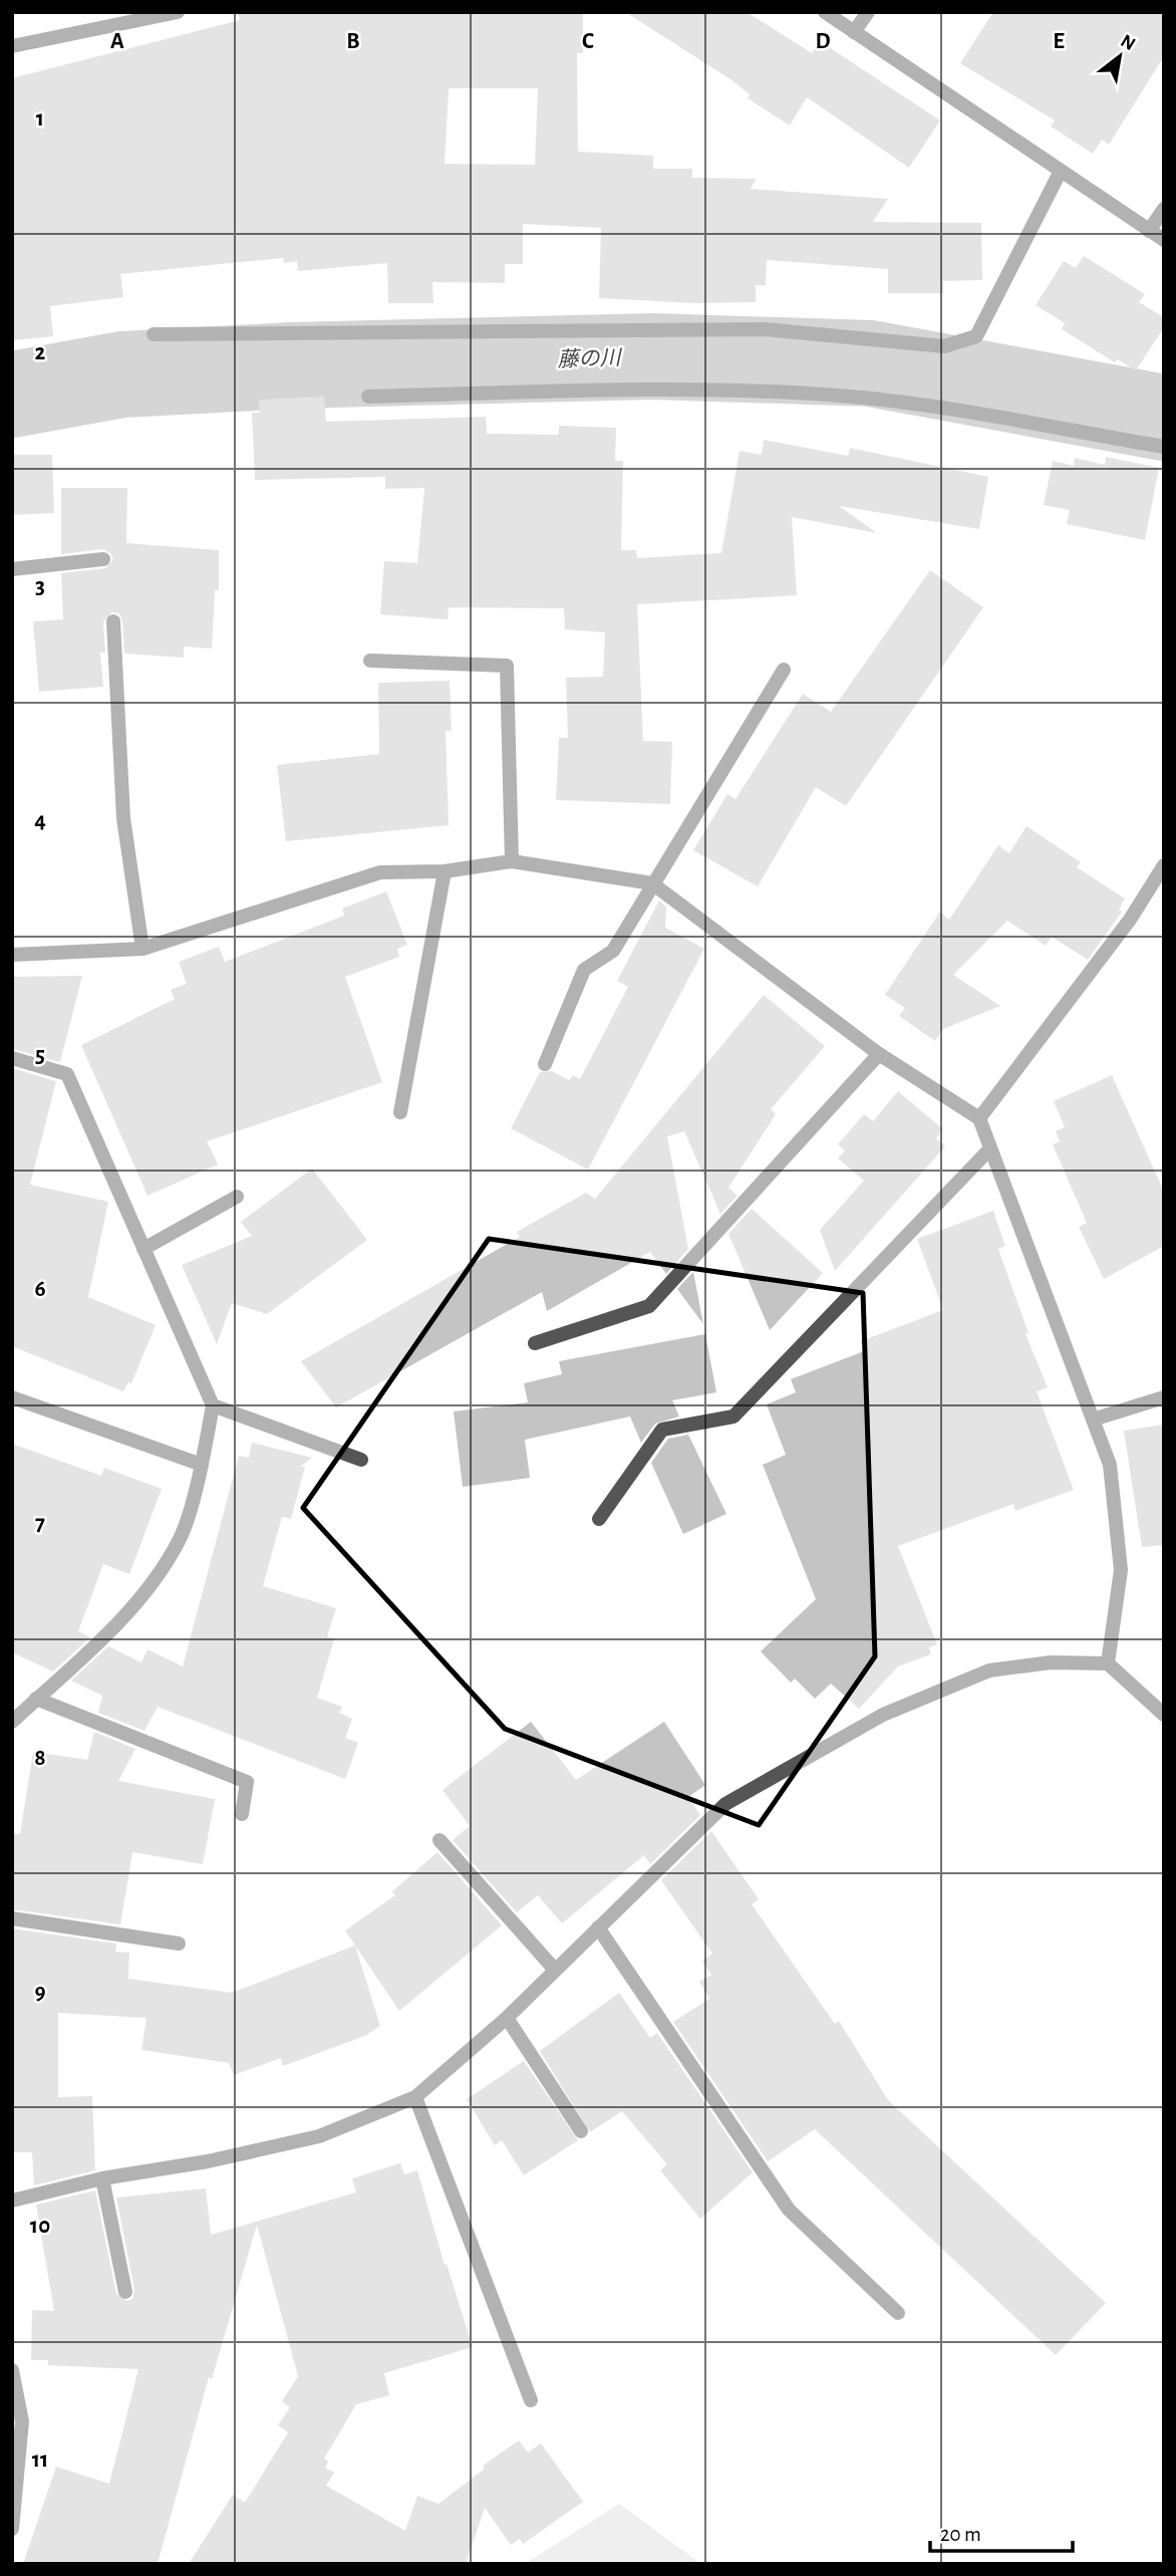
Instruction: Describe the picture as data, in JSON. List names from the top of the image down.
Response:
{
  "water": ["藤の川"],
  "scale_bar": "20 m",
  "north": "top right",
  "grid": {
    "columns": [
      "A",
      "B",
      "C",
      "D",
      "E"
    ],
    "rows": [
      "1",
      "2",
      "3",
      "4",
      "5",
      "6",
      "7",
      "8",
      "9",
      "10",
      "11"
    ]
  }
}
